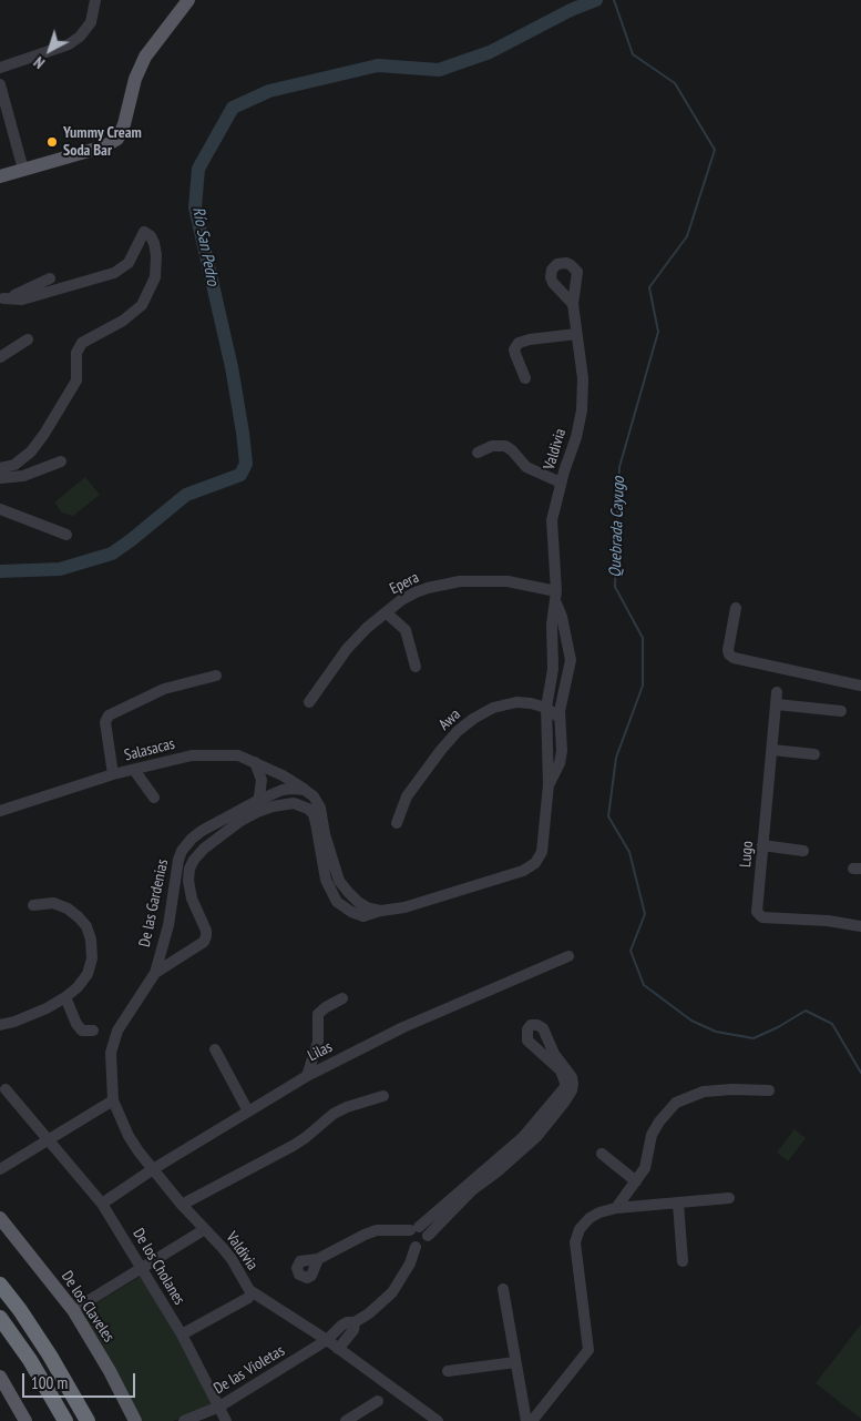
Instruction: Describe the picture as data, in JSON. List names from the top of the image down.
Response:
{
  "streets": {
    "main road": ["De los Claveles"],
    "street": [
      "Valdivia",
      "Epera",
      "Awa",
      "Salasacas",
      "Lugo",
      "De las Gardenias",
      "Lilas",
      "De los Cholanes",
      "De las Violetas"
    ]
  },
  "crossings": [
    ["Valdivia", "Epera"],
    ["Valdivia", "Awa"],
    ["Valdivia", "De las Gardenias"],
    ["Valdivia", "Lilas"],
    ["Valdivia", "De las Violetas"],
    ["Salasacas", "De las Gardenias"],
    ["Lilas", "De los Cholanes"],
    ["De los Cholanes", "De las Violetas"]
  ],
  "water": ["Río San Pedro", "Quebrada Cayugo"],
  "places": ["Yummy Cream Soda Bar"],
  "scale_bar": "100 m",
  "north": "bottom left"
}
